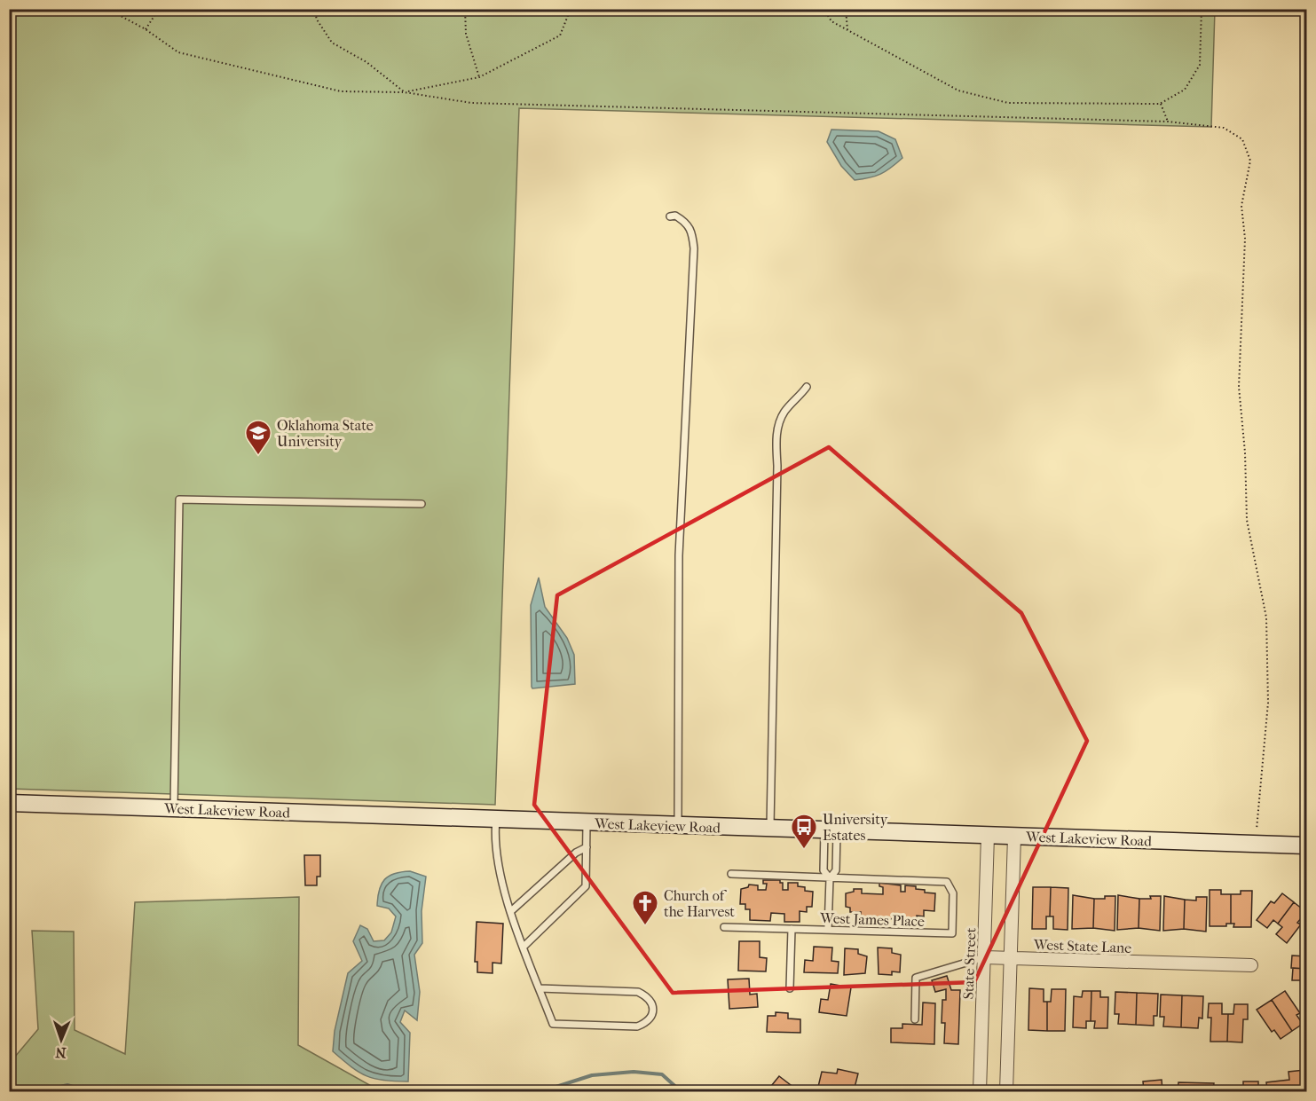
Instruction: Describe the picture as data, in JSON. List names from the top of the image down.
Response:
{
  "streets": {
    "main road": ["West Lakeview Road"],
    "street": ["West State Lane", "State Street"],
    "lane": ["West James Place"]
  },
  "crossings": [
    ["West Lakeview Road", "State Street"],
    ["West State Lane", "State Street"]
  ],
  "places": {
    "school or university": ["Oklahoma State University"],
    "bus stop": ["University Estates"],
    "church": ["Church of the Harvest"]
  },
  "north": "bottom"
}
